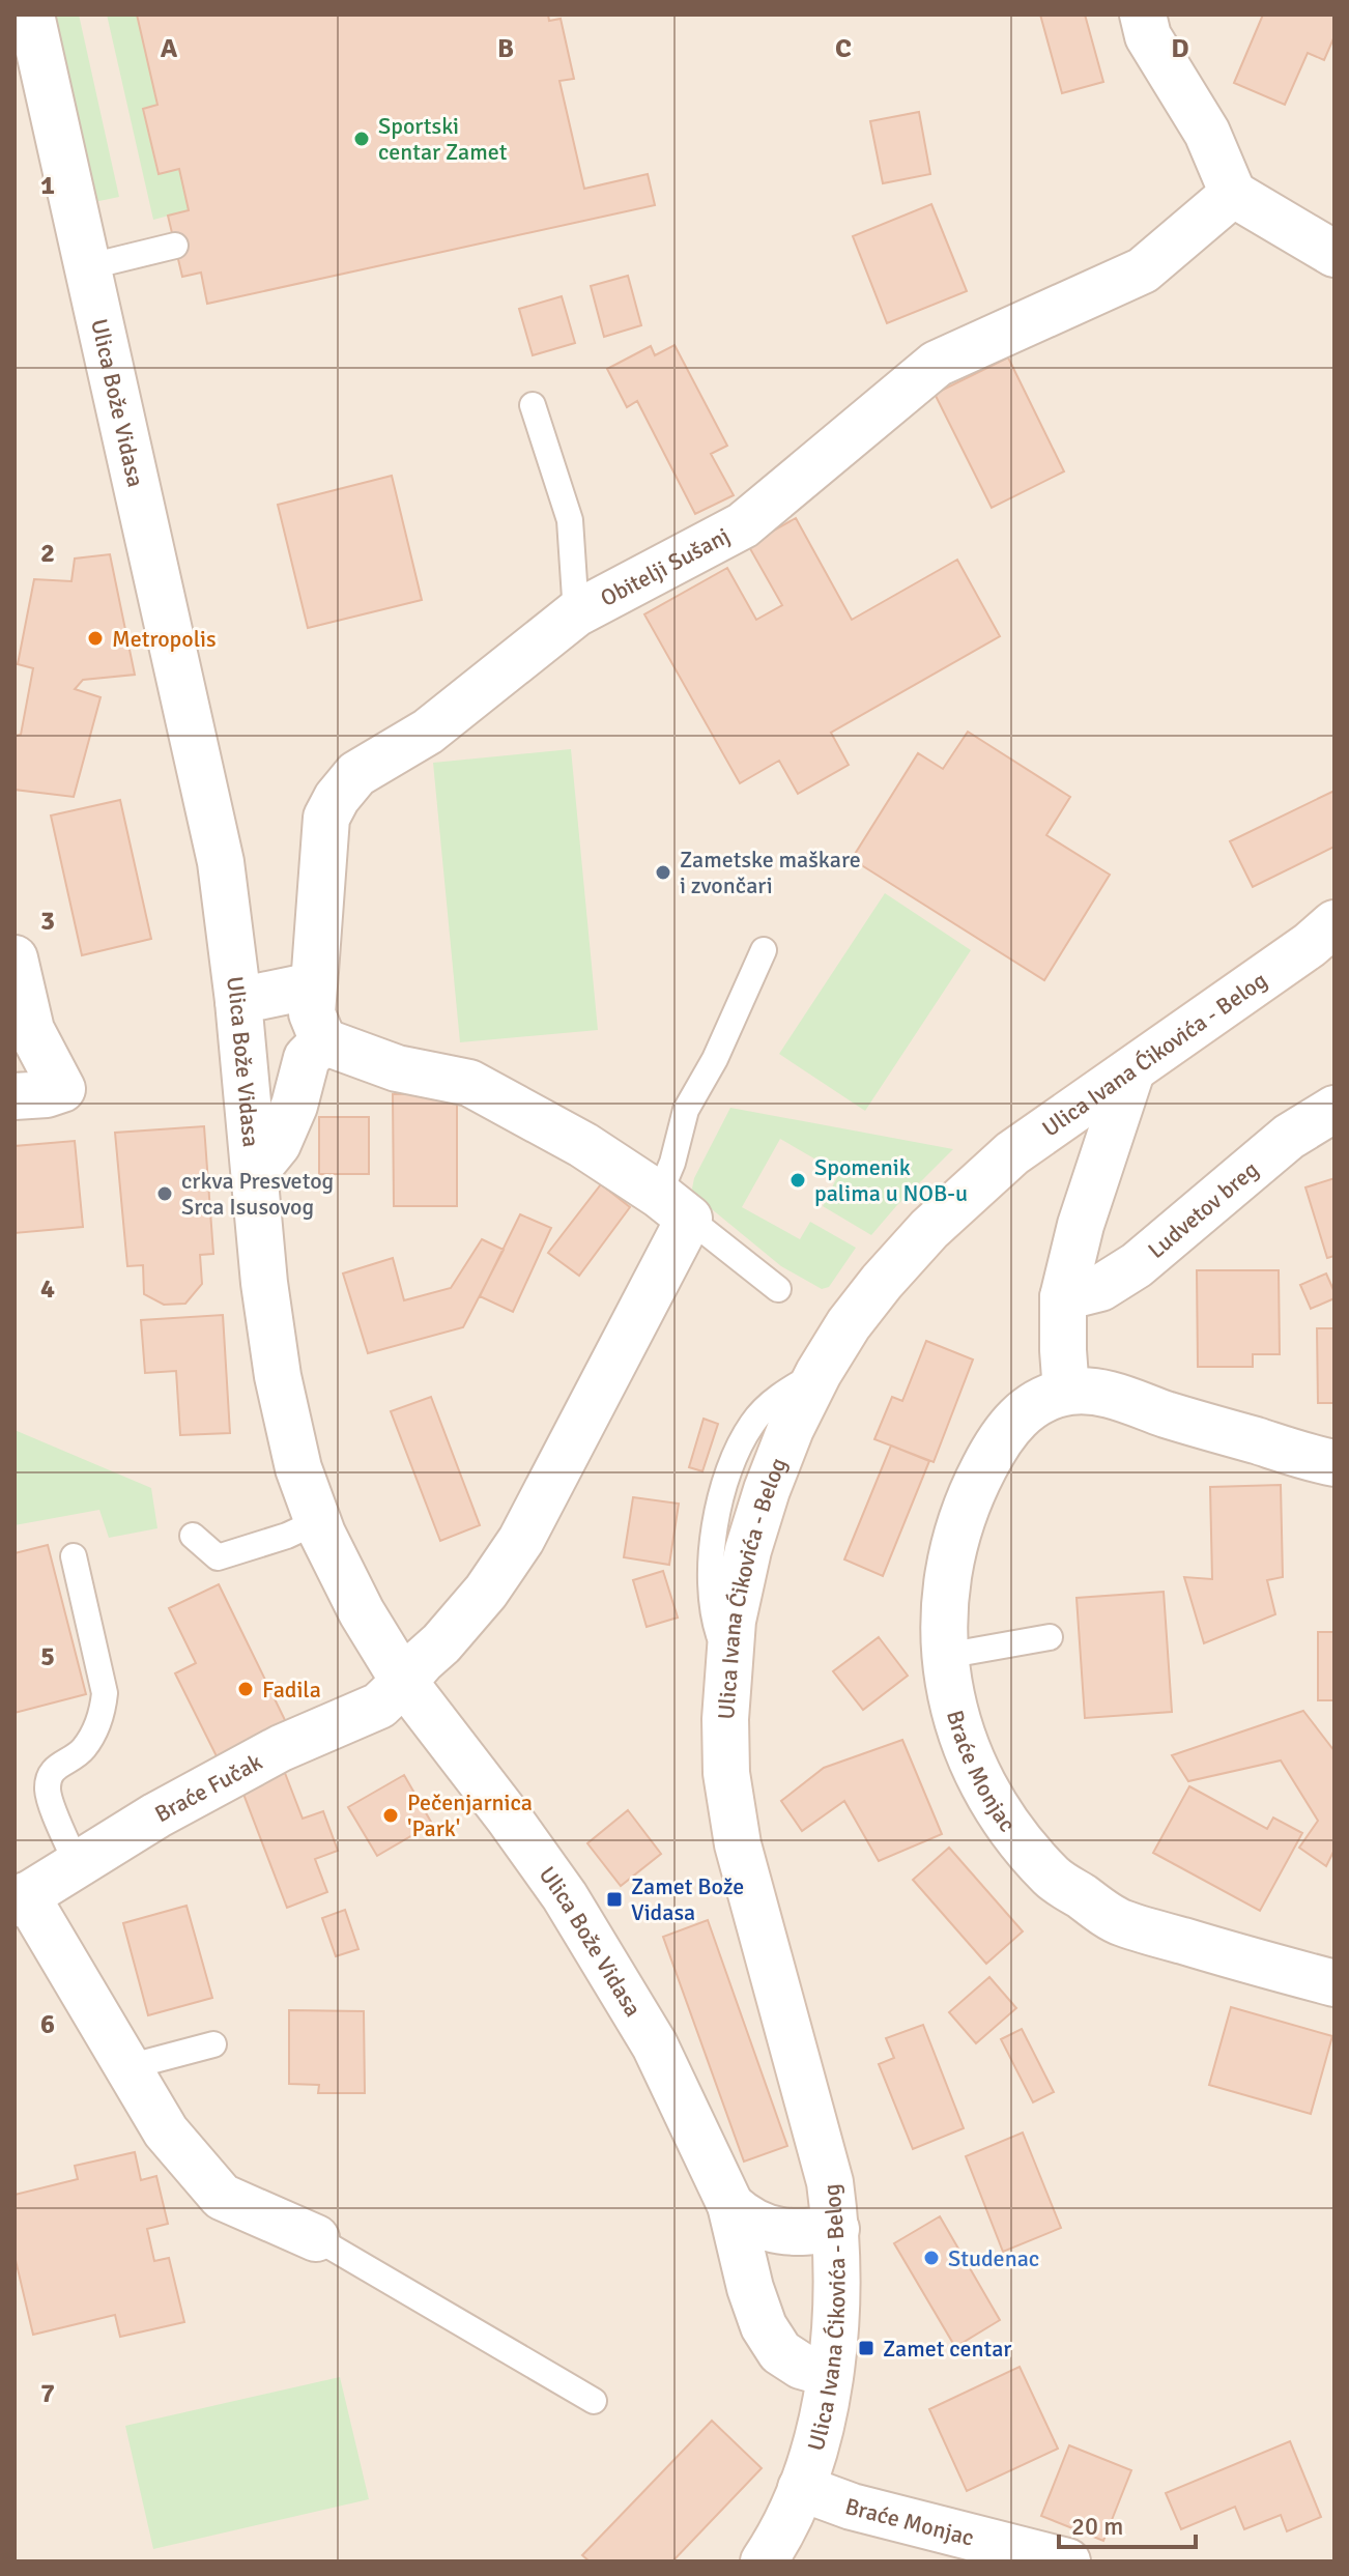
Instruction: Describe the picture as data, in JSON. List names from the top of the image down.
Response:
{
  "streets": {
    "street": [
      "Ulica Bože Vidasa",
      "Obitelji Sušanj",
      "Ulica Ivana Ćikovića - Belog",
      "Ludvetov breg",
      "Braće Monjac",
      "Braće Fučak"
    ]
  },
  "crossings": [
    ["Ulica Bože Vidasa", "Ulica Ivana Ćikovića - Belog"],
    ["Ulica Bože Vidasa", "Braće Fučak"],
    ["Ulica Ivana Ćikovića - Belog", "Braće Monjac"]
  ],
  "places": {
    "other": [
      "Sportski centar Zamet",
      "Metropolis",
      "Zametske maškare i zvončari",
      "Spomenik palima u NOB-u",
      "crkva Presvetog Srca Isusovog",
      "Fadila",
      "Pečenjarnica 'Park'",
      "Studenac"
    ],
    "transit": ["Zamet Bože Vidasa", "Zamet centar"]
  },
  "scale_bar": "20 m",
  "grid": {
    "columns": [
      "A",
      "B",
      "C",
      "D"
    ],
    "rows": [
      "1",
      "2",
      "3",
      "4",
      "5",
      "6",
      "7"
    ]
  }
}
